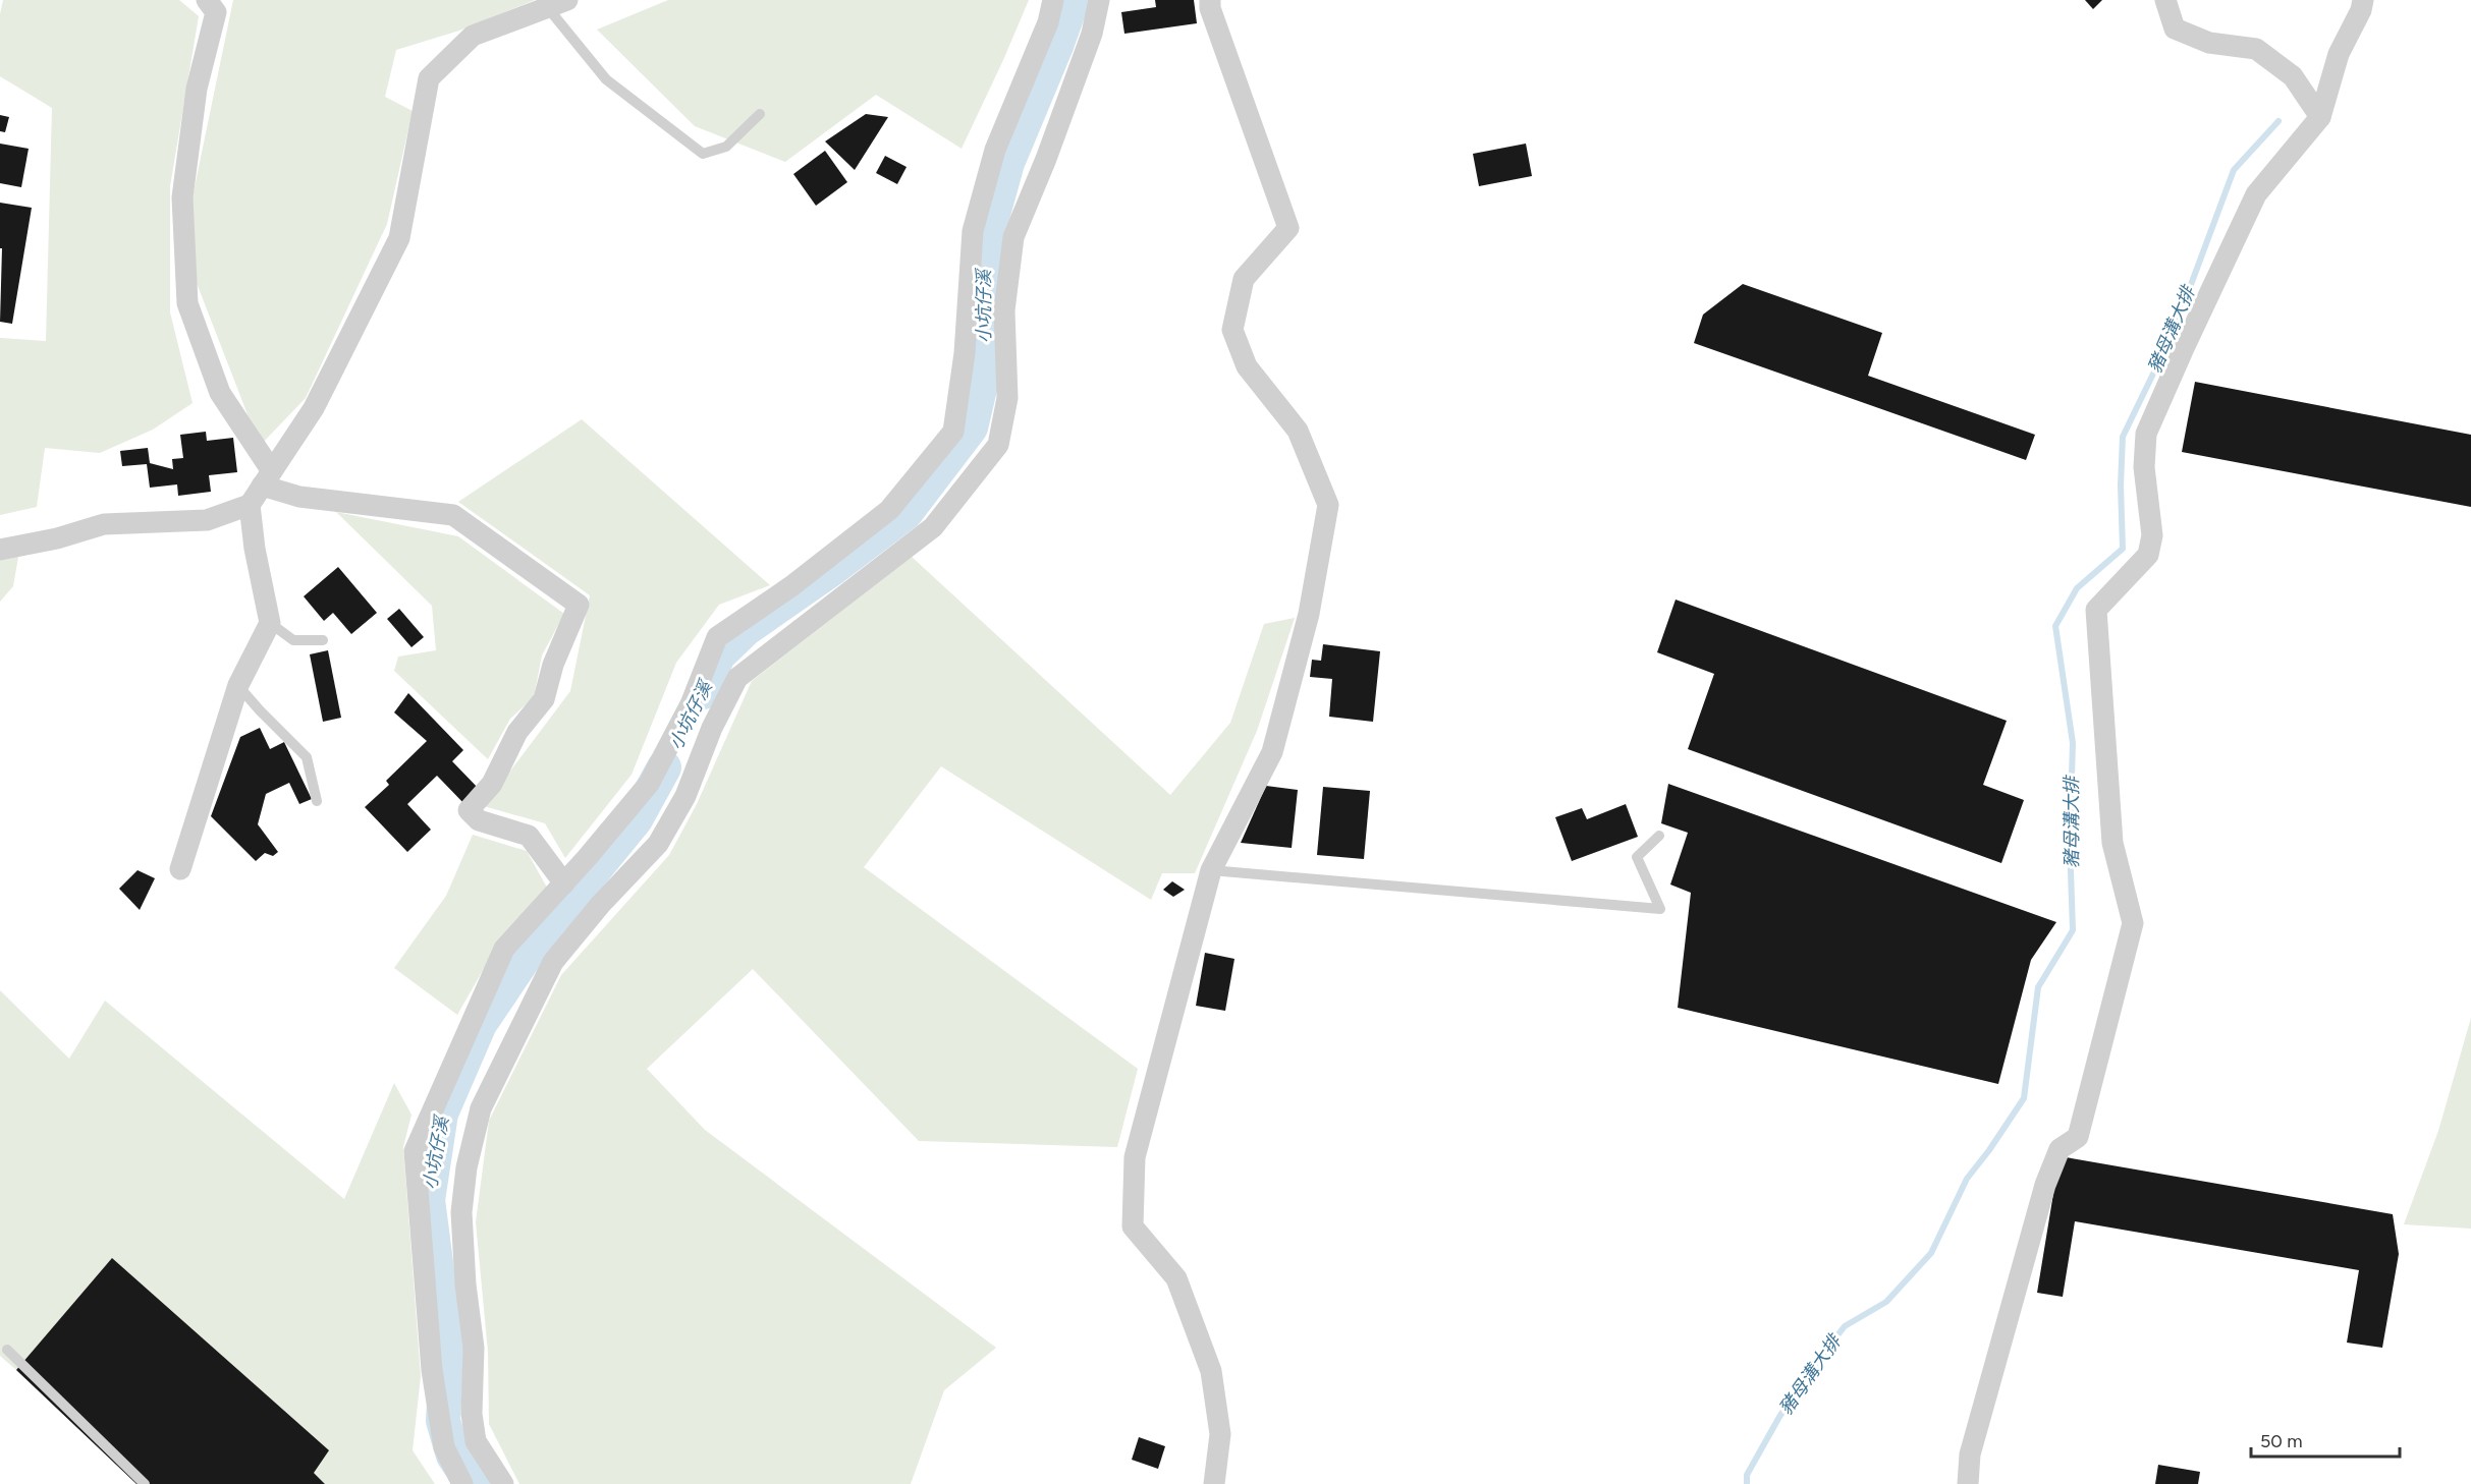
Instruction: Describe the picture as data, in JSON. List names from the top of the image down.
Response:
{
  "water": ["小坑仔溪", "豬母溝大排"],
  "scale_bar": "50 m"
}
